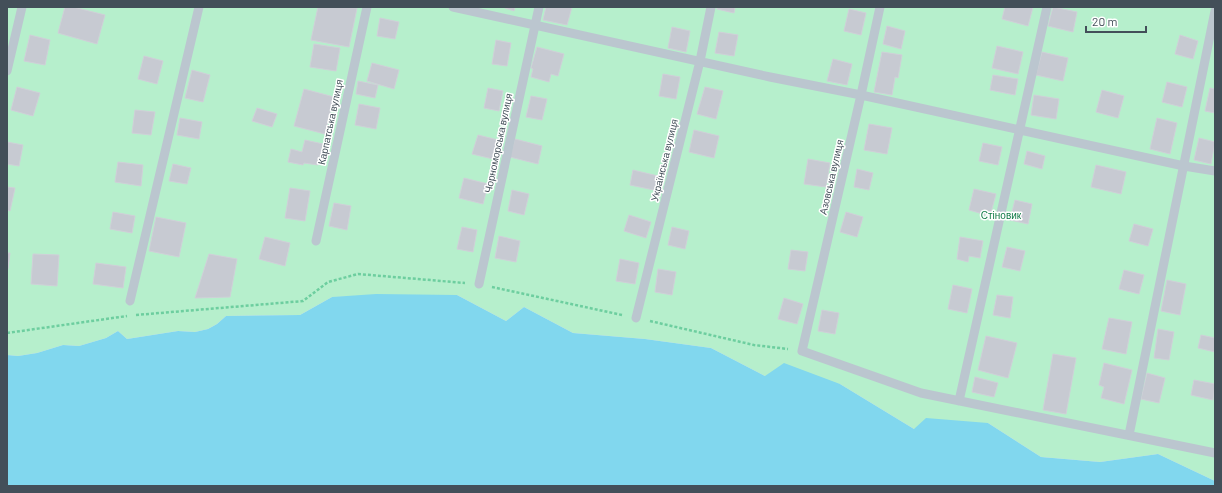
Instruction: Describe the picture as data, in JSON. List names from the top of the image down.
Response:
{
  "streets": {
    "lane": [
      "Карпатська вулиця",
      "Чорноморська вулиця",
      "Українська вулиця",
      "Азовська вулиця"
    ]
  },
  "parks": ["Стіновик"],
  "scale_bar": "20 m"
}
